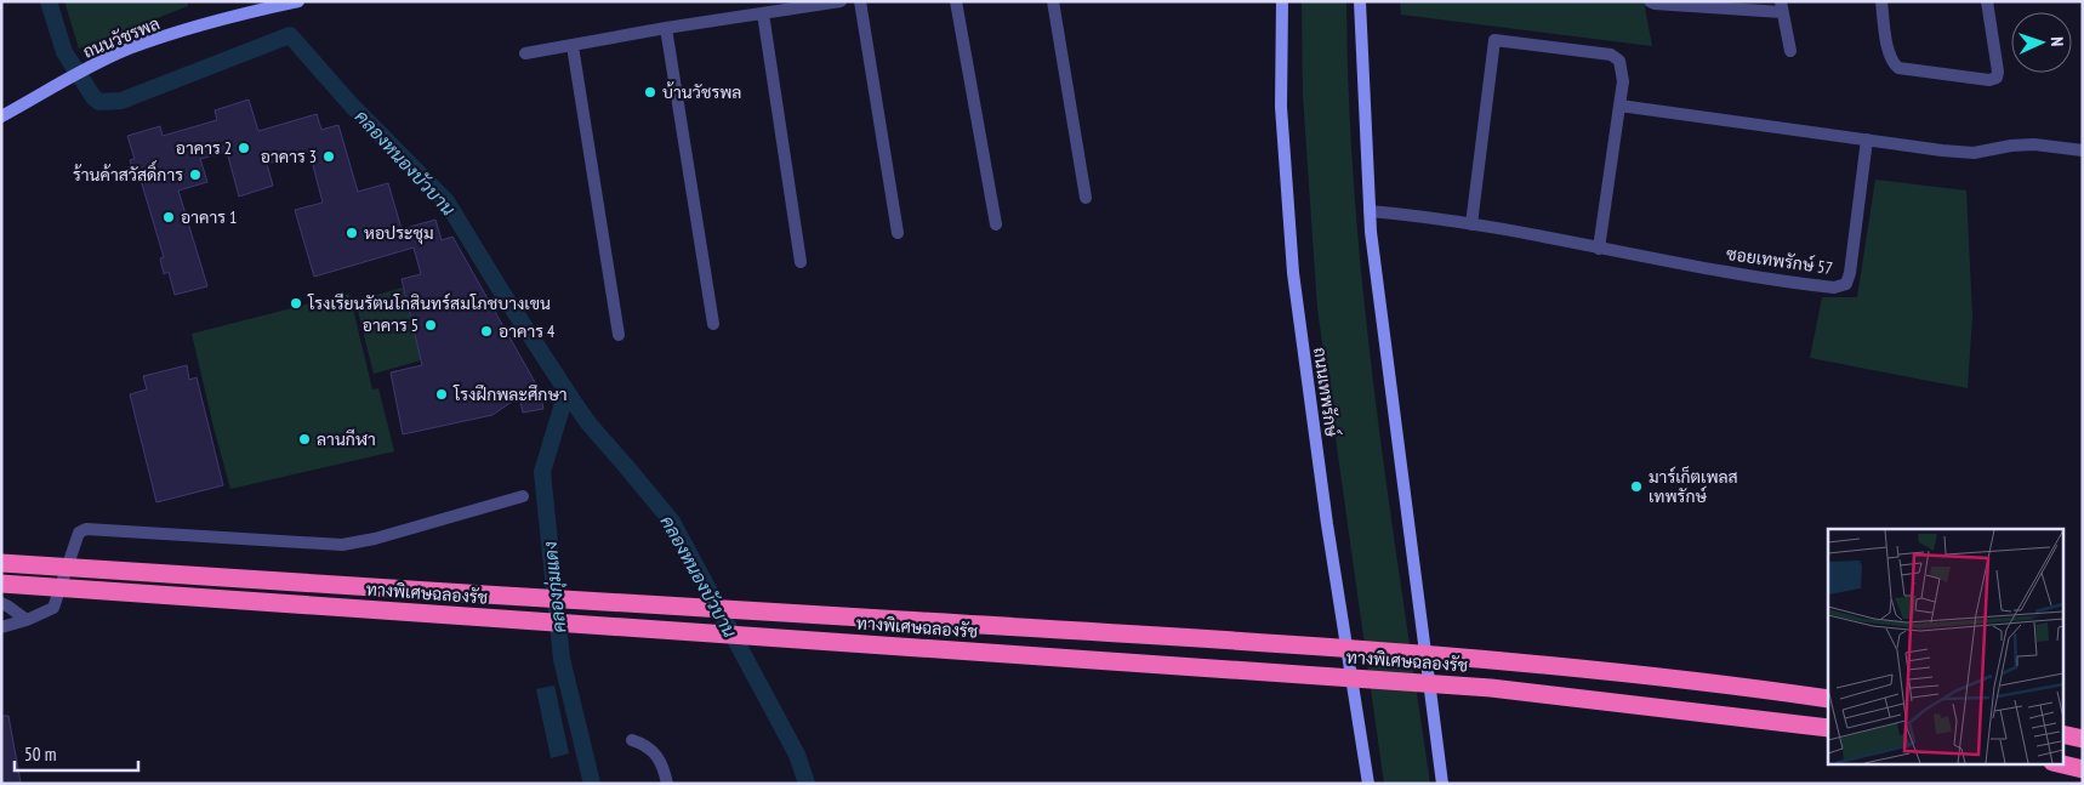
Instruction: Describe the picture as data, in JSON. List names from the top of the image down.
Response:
{
  "streets": {
    "highway": ["ทางพิเศษฉลองรัช"],
    "main road": ["ถนนวัชรพล", "ถนนเทพรักษ์"],
    "street": ["ซอยเทพรักษ์ 57"]
  },
  "water": ["คลองหนองบัวบาน", "คลองกุ่มแดง"],
  "places": [
    "บ้านวัชรพล",
    "อาคาร 2",
    "อาคาร 3",
    "ร้านค้าสวัสดิ์การ",
    "อาคาร 1",
    "หอประชุม",
    "โรงเรียนรัตนโกสินทร์สมโภชบางเขน",
    "อาคาร 5",
    "อาคาร 4",
    "โรงฝึกพละศึกษา",
    "ลานกีฬา",
    "มาร์เก็ตเพลส เทพรักษ์"
  ],
  "scale_bar": "50 m",
  "north": "right"
}
